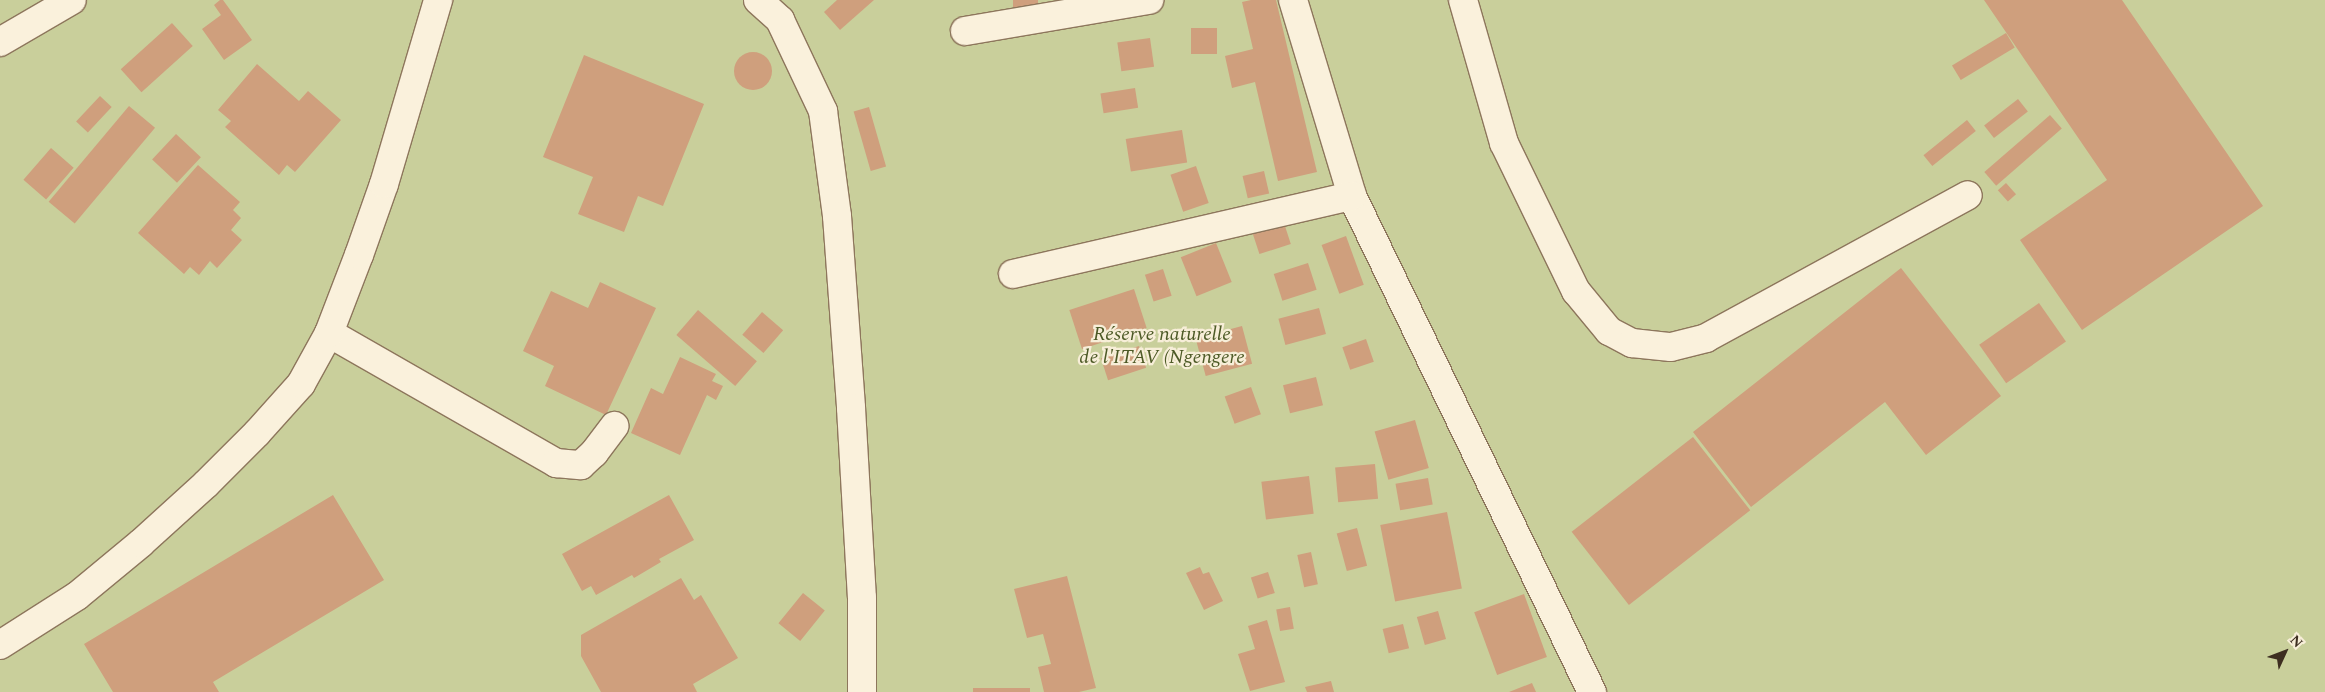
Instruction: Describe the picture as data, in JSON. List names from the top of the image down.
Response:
{
  "parks": ["Réserve naturelle de l'ITAV (Ngengere"],
  "north": "top right"
}
